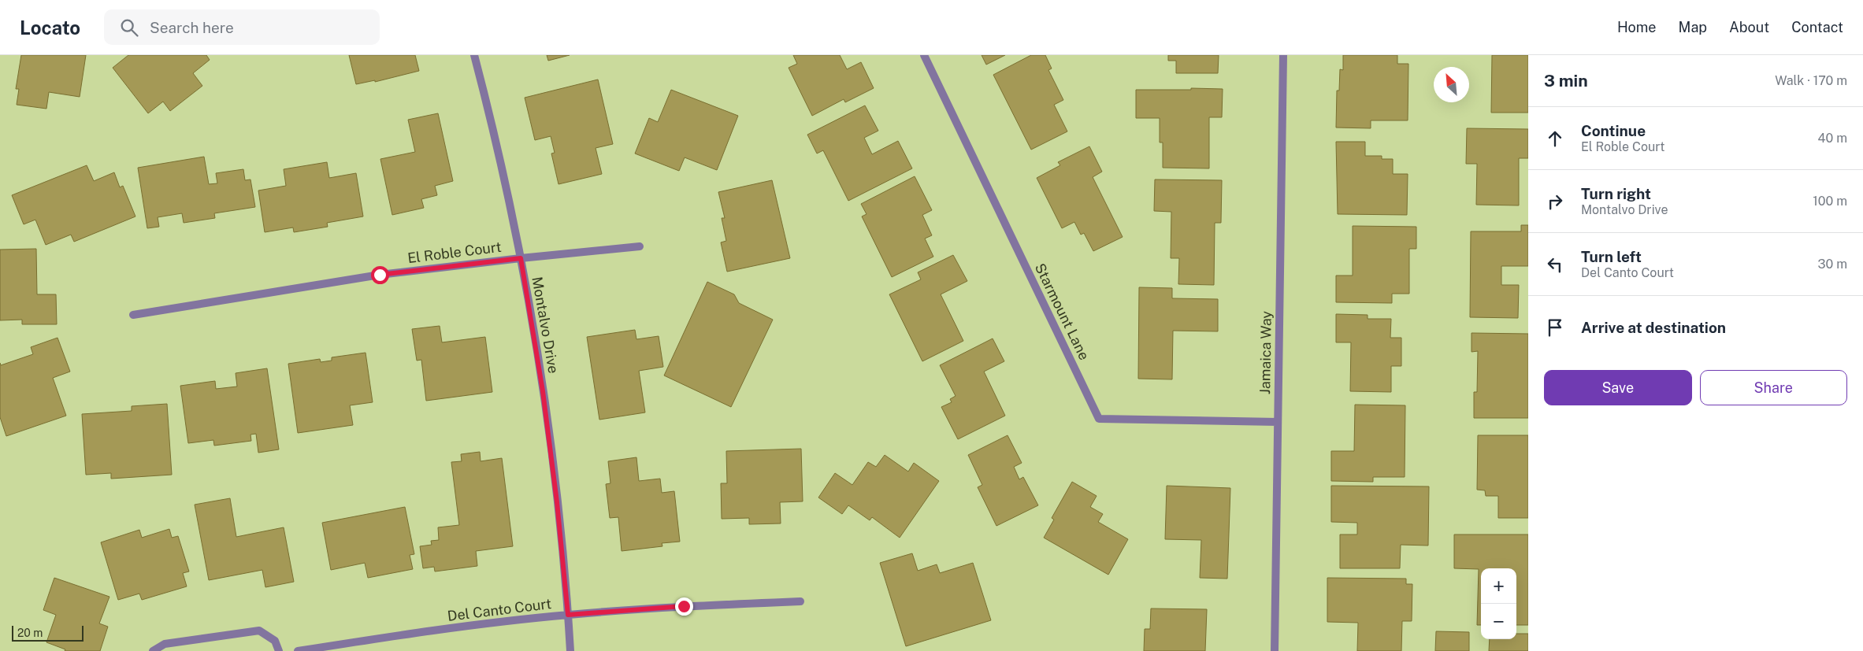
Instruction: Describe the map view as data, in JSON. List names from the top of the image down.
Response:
{
  "streets": {
    "street": [
      "El Roble Court",
      "Starmount Lane",
      "Montalvo Drive",
      "Jamaica Way",
      "Del Canto Court"
    ]
  },
  "crossings": [
    ["El Roble Court", "Montalvo Drive"],
    ["Starmount Lane", "Jamaica Way"],
    ["Montalvo Drive", "Del Canto Court"]
  ],
  "scale_bar": "20 m",
  "north": "top left",
  "page": {
    "header": "Locato",
    "search": "Search here",
    "nav": [
      "Home",
      "Map",
      "About",
      "Contact"
    ],
    "heading": ["3 min", "Walk · 170 m"],
    "list": [
      ["Continue", "El Roble Court", "40 m"],
      ["Turn right", "Montalvo Drive", "100 m"],
      ["Turn left", "Del Canto Court", "30 m"],
      "Arrive at destination"
    ],
    "buttons": ["Save", "Share"],
    "map_buttons": ["+", "−"],
    "scale": "20 m"
  }
}
